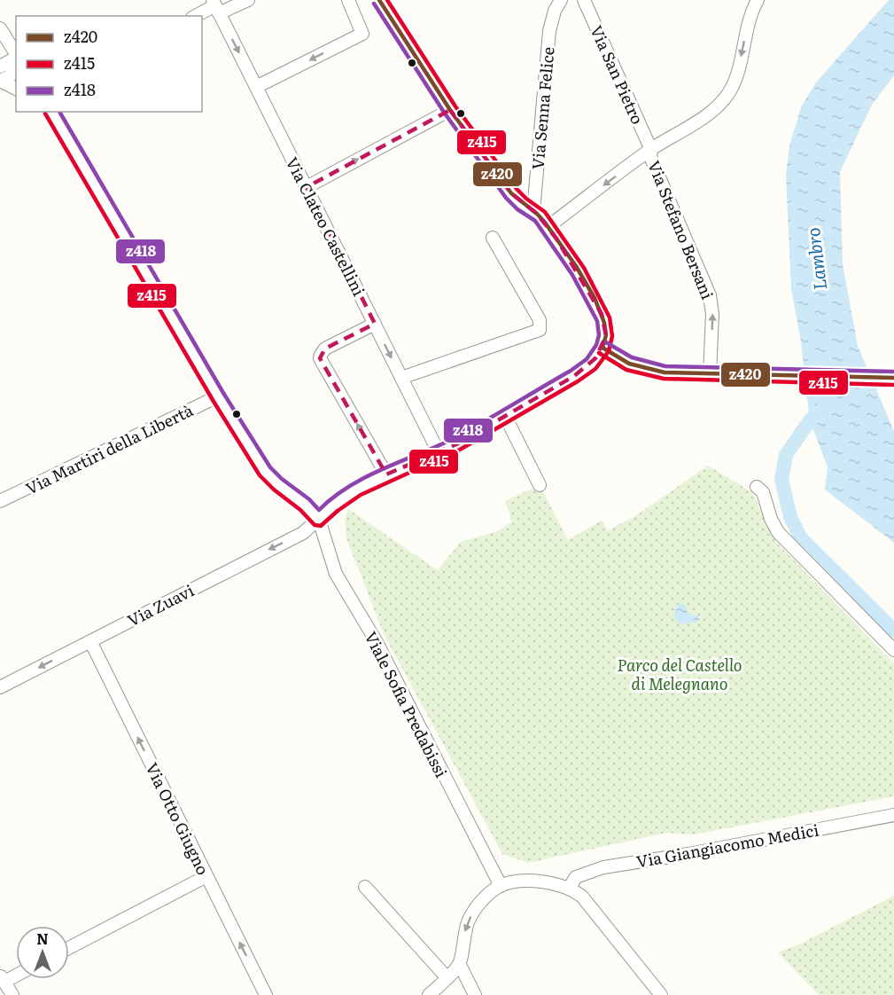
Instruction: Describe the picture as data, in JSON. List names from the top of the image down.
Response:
{
  "streets": {
    "street": [
      "Via San Pietro",
      "Via Senna Felice",
      "Via Clateo Castellini",
      "Via Stefano Bersani",
      "Via Martiri della Libertà",
      "Via Zuavi",
      "Viale Sofia Predabissi",
      "Via Otto Giugno",
      "Via Giangiacomo Medici"
    ]
  },
  "crossings": [
    ["Via San Pietro", "Via Stefano Bersani"],
    ["Via Clateo Castellini", "Via Zuavi"],
    ["Via Zuavi", "Viale Sofia Predabissi"],
    ["Via Zuavi", "Via Otto Giugno"]
  ],
  "one_way": ["Via Stefano Bersani", "Via Zuavi", "Via Otto Giugno"],
  "water": ["Lambro"],
  "parks": ["Parco del Castello di Melegnano"],
  "lines": ["transit line z420", "transit line z415", "transit line z418"],
  "legend": ["z420", "z415", "z418"],
  "north": "top"
}
